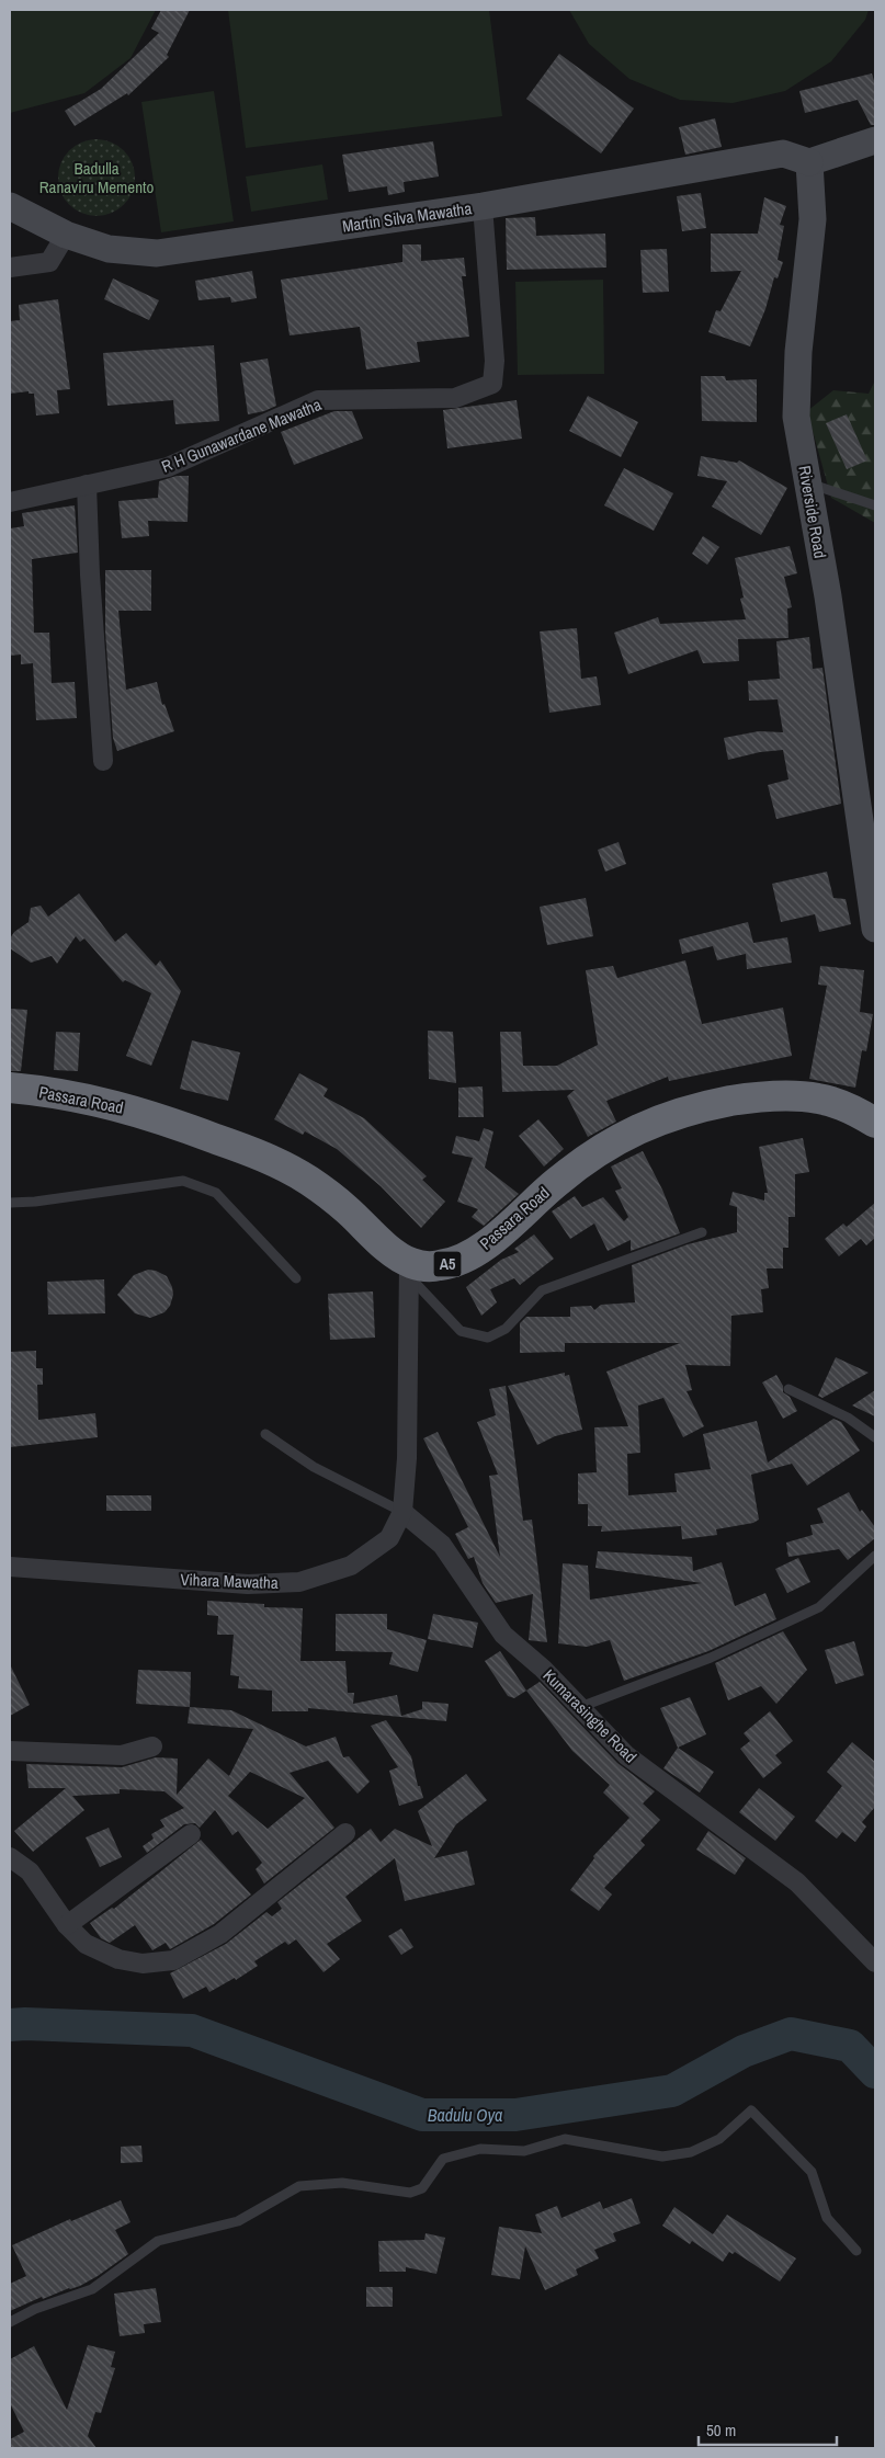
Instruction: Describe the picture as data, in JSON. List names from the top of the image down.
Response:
{
  "streets": {
    "highway": ["Passara Road", "A5"],
    "street": [
      "Martin Silva Mawatha",
      "R H Gunawardane Mawatha",
      "Riverside Road",
      "Vihara Mawatha",
      "Kumarasinghe Road"
    ]
  },
  "crossings": [
    ["Martin Silva Mawatha", "R H Gunawardane Mawatha"],
    ["Martin Silva Mawatha", "Riverside Road"],
    ["Passara Road", "Vihara Mawatha"],
    ["Vihara Mawatha", "Kumarasinghe Road"]
  ],
  "water": ["Badulu Oya"],
  "parks": ["Badulla Ranaviru Memento"],
  "scale_bar": "50 m"
}
